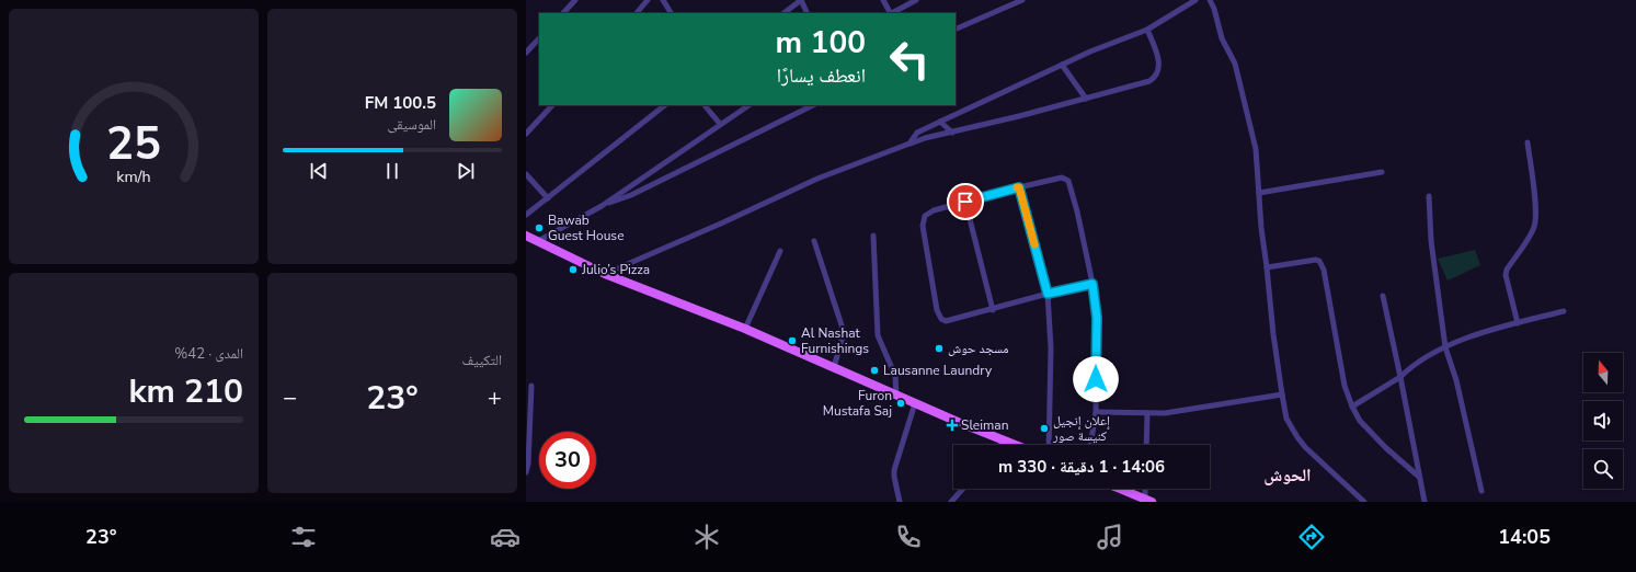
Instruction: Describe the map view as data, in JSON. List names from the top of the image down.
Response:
{
  "districts": ["الحوش"],
  "places": {
    "other": [
      "Bawab Guest House",
      "Julio’s Pizza",
      "Al Nashat Furnishings",
      "مسجد حوش",
      "Lausanne Laundry",
      "Furon Mustafa Saj",
      "إعلان إنجيل كنيسة صور"
    ],
    "health": ["Sleiman"]
  },
  "north": "top",
  "page": {
    "turn": ["100 m", "انعطف يسارًا"],
    "song": ["100.5 FM", "الموسيقى"],
    "tile": [
      "التكييف",
      ["المدى · 42%", "210 km"]
    ],
    "heat": ["−", "23°", "+"],
    "limit": "30",
    "trip": "14:06 · 1 دقيقة · 330 m",
    "tabs": ["14:05", "23°"],
    "gauge": ["25", "km/h"]
  }
}
